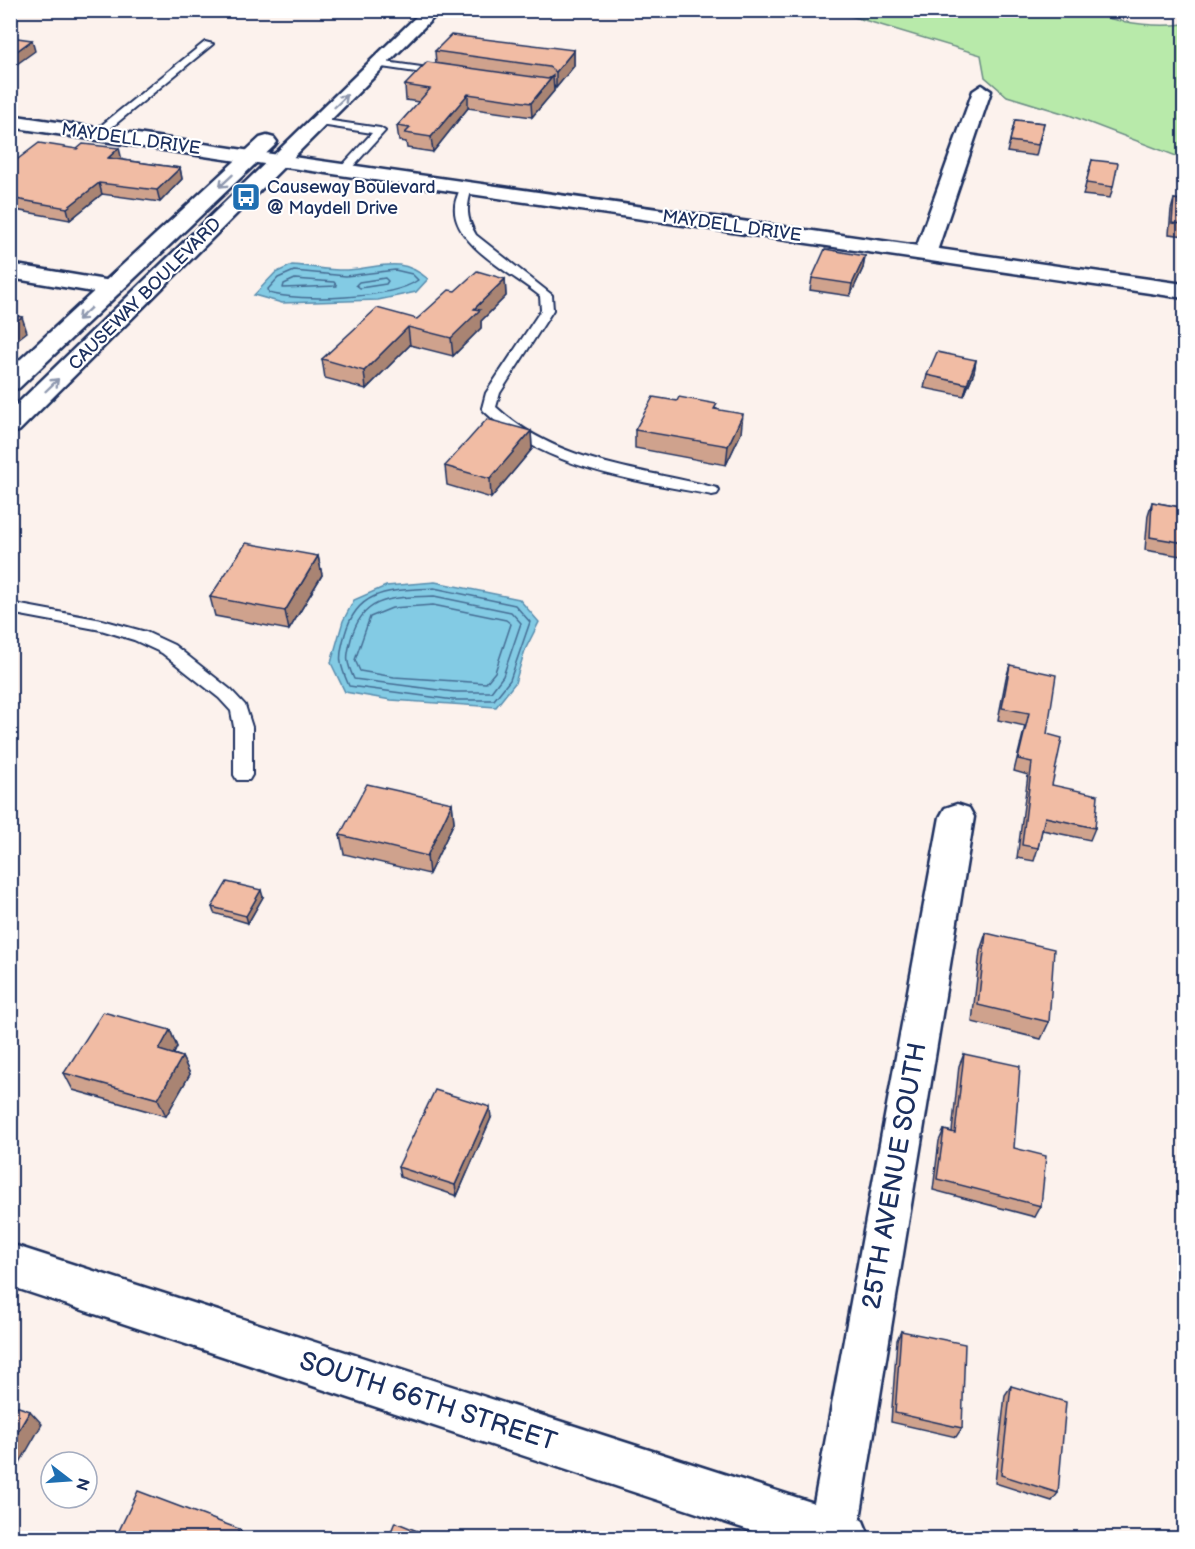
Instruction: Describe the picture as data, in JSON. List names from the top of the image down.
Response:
{
  "streets": {
    "street": [
      "MAYDELL DRIVE",
      "CAUSEWAY BOULEVARD",
      "25TH AVENUE SOUTH",
      "SOUTH 66TH STREET"
    ]
  },
  "crossings": [
    ["MAYDELL DRIVE", "CAUSEWAY BOULEVARD"],
    ["25TH AVENUE SOUTH", "SOUTH 66TH STREET"]
  ],
  "places": {
    "bus stop": ["Causeway Boulevard @ Maydell Drive"]
  },
  "north": "right"
}
